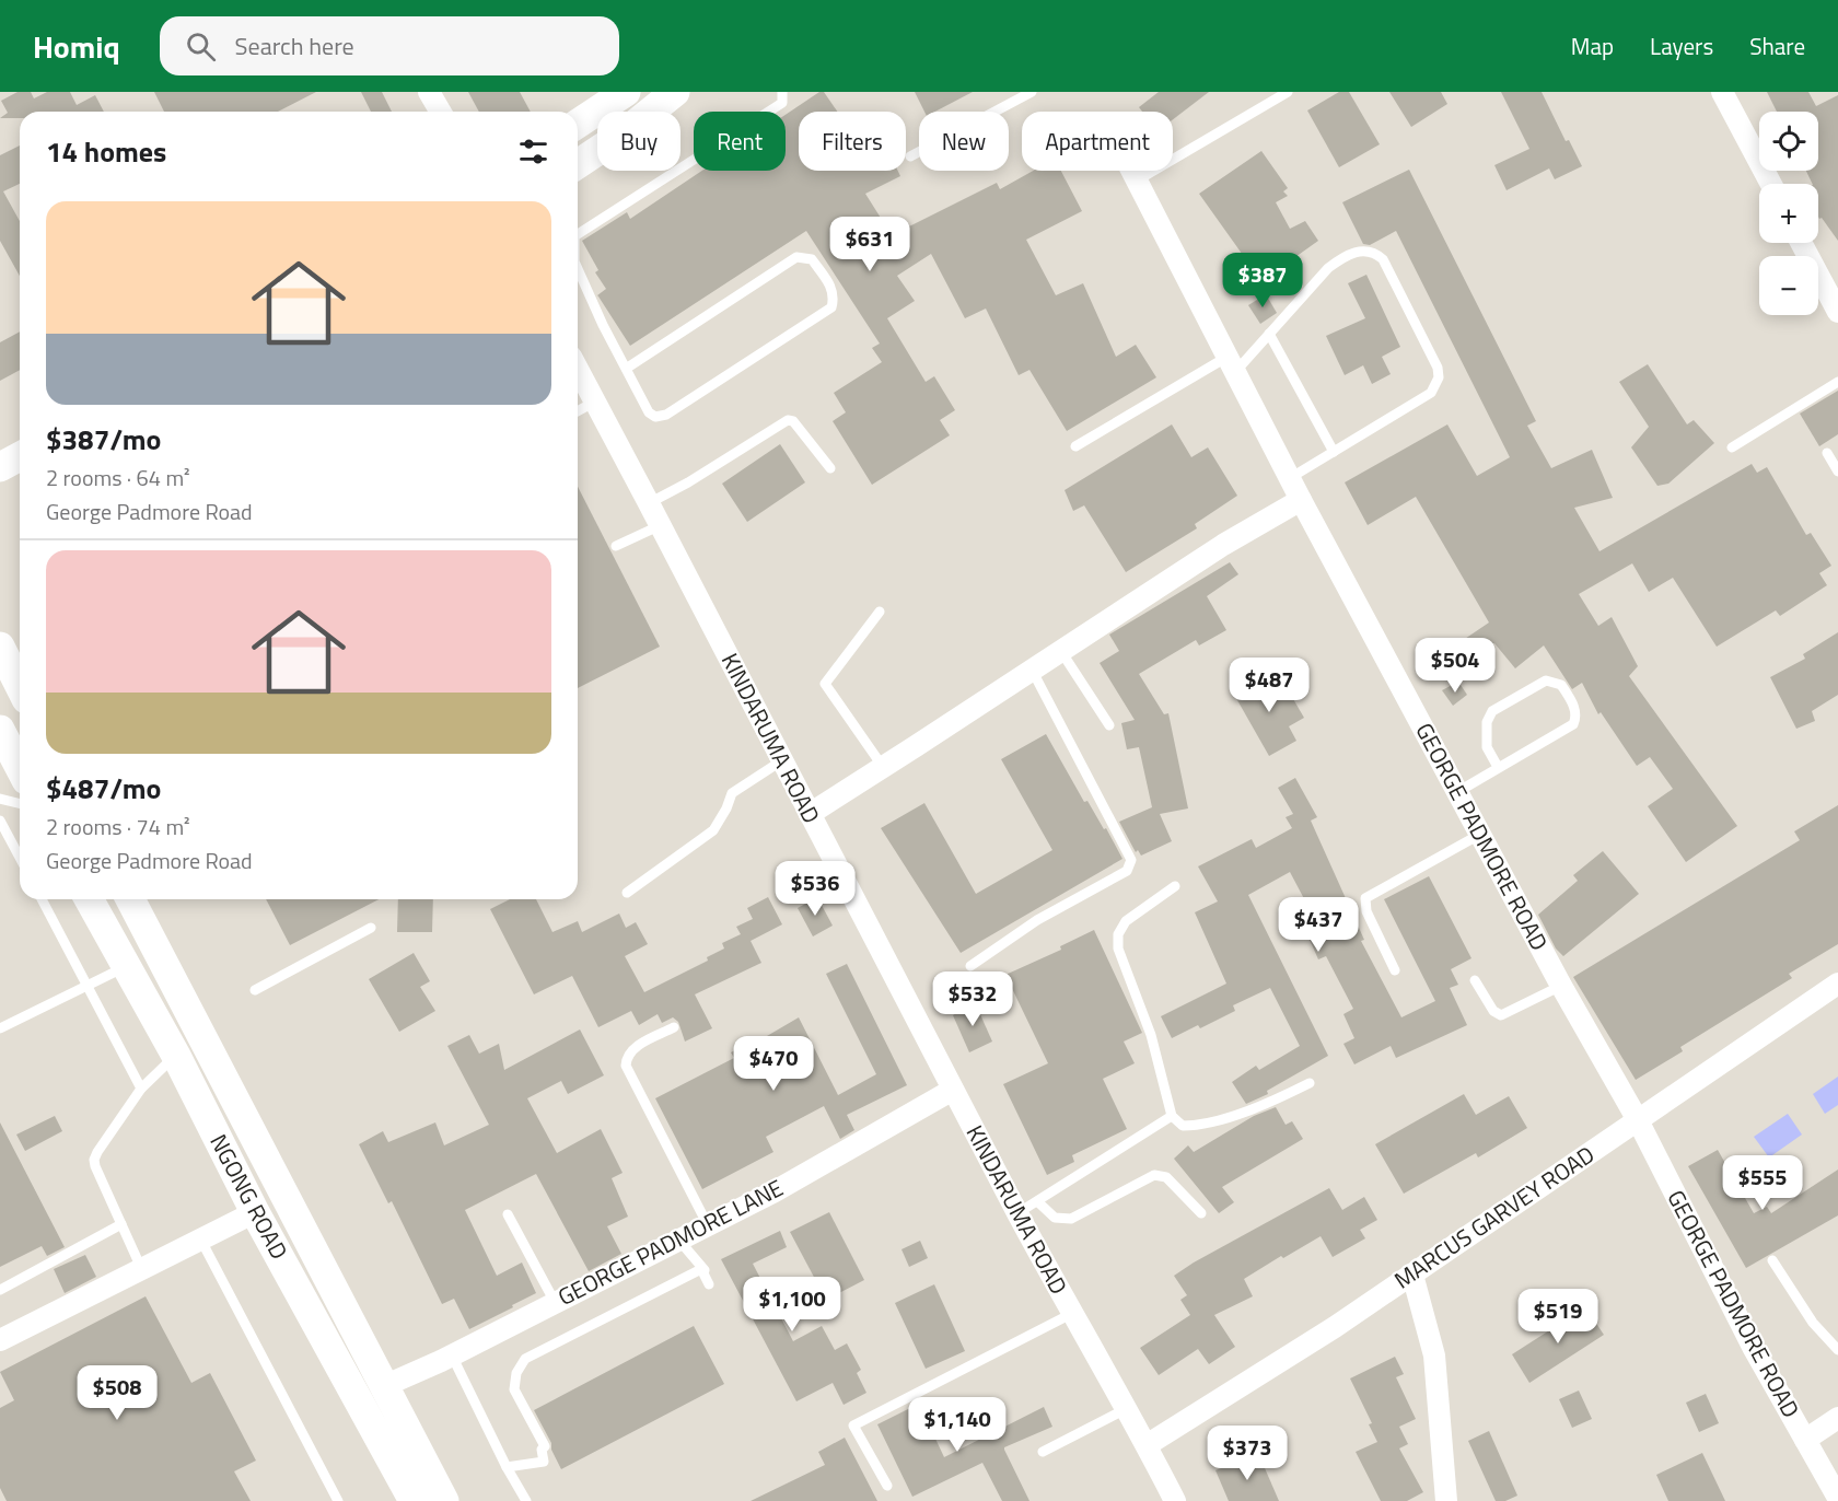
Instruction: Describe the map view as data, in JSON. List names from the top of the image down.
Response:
{
  "streets": {
    "main road": ["NGONG ROAD"],
    "street": [
      "KINDARUMA ROAD",
      "GEORGE PADMORE ROAD",
      "MARCUS GARVEY ROAD",
      "GEORGE PADMORE LANE"
    ]
  },
  "crossings": [
    ["KINDARUMA ROAD", "MARCUS GARVEY ROAD"],
    ["KINDARUMA ROAD", "GEORGE PADMORE LANE"],
    ["GEORGE PADMORE ROAD", "MARCUS GARVEY ROAD"],
    ["NGONG ROAD", "GEORGE PADMORE LANE"]
  ],
  "page": {
    "header": "Homiq",
    "search": "Search here",
    "nav": ["Map", "Layers", "Share"],
    "map_buttons": ["+", "−"],
    "chip": [
      "Buy",
      "Rent",
      "Filters",
      "New",
      "Apartment"
    ],
    "heading": "14 homes",
    "list": [
      {
        "name": "$387/mo",
        "note": "2 rooms · 64 m² · George Padmore Road"
      },
      {
        "name": "$487/mo",
        "note": "2 rooms · 74 m² · George Padmore Road"
      }
    ],
    "price": [
      "$631",
      "$387",
      "$504",
      "$487",
      "$536",
      "$437",
      "$532",
      "$470",
      "$555",
      "$1,100",
      "$519",
      "$508",
      "$1,140",
      "$373"
    ]
  }
}
